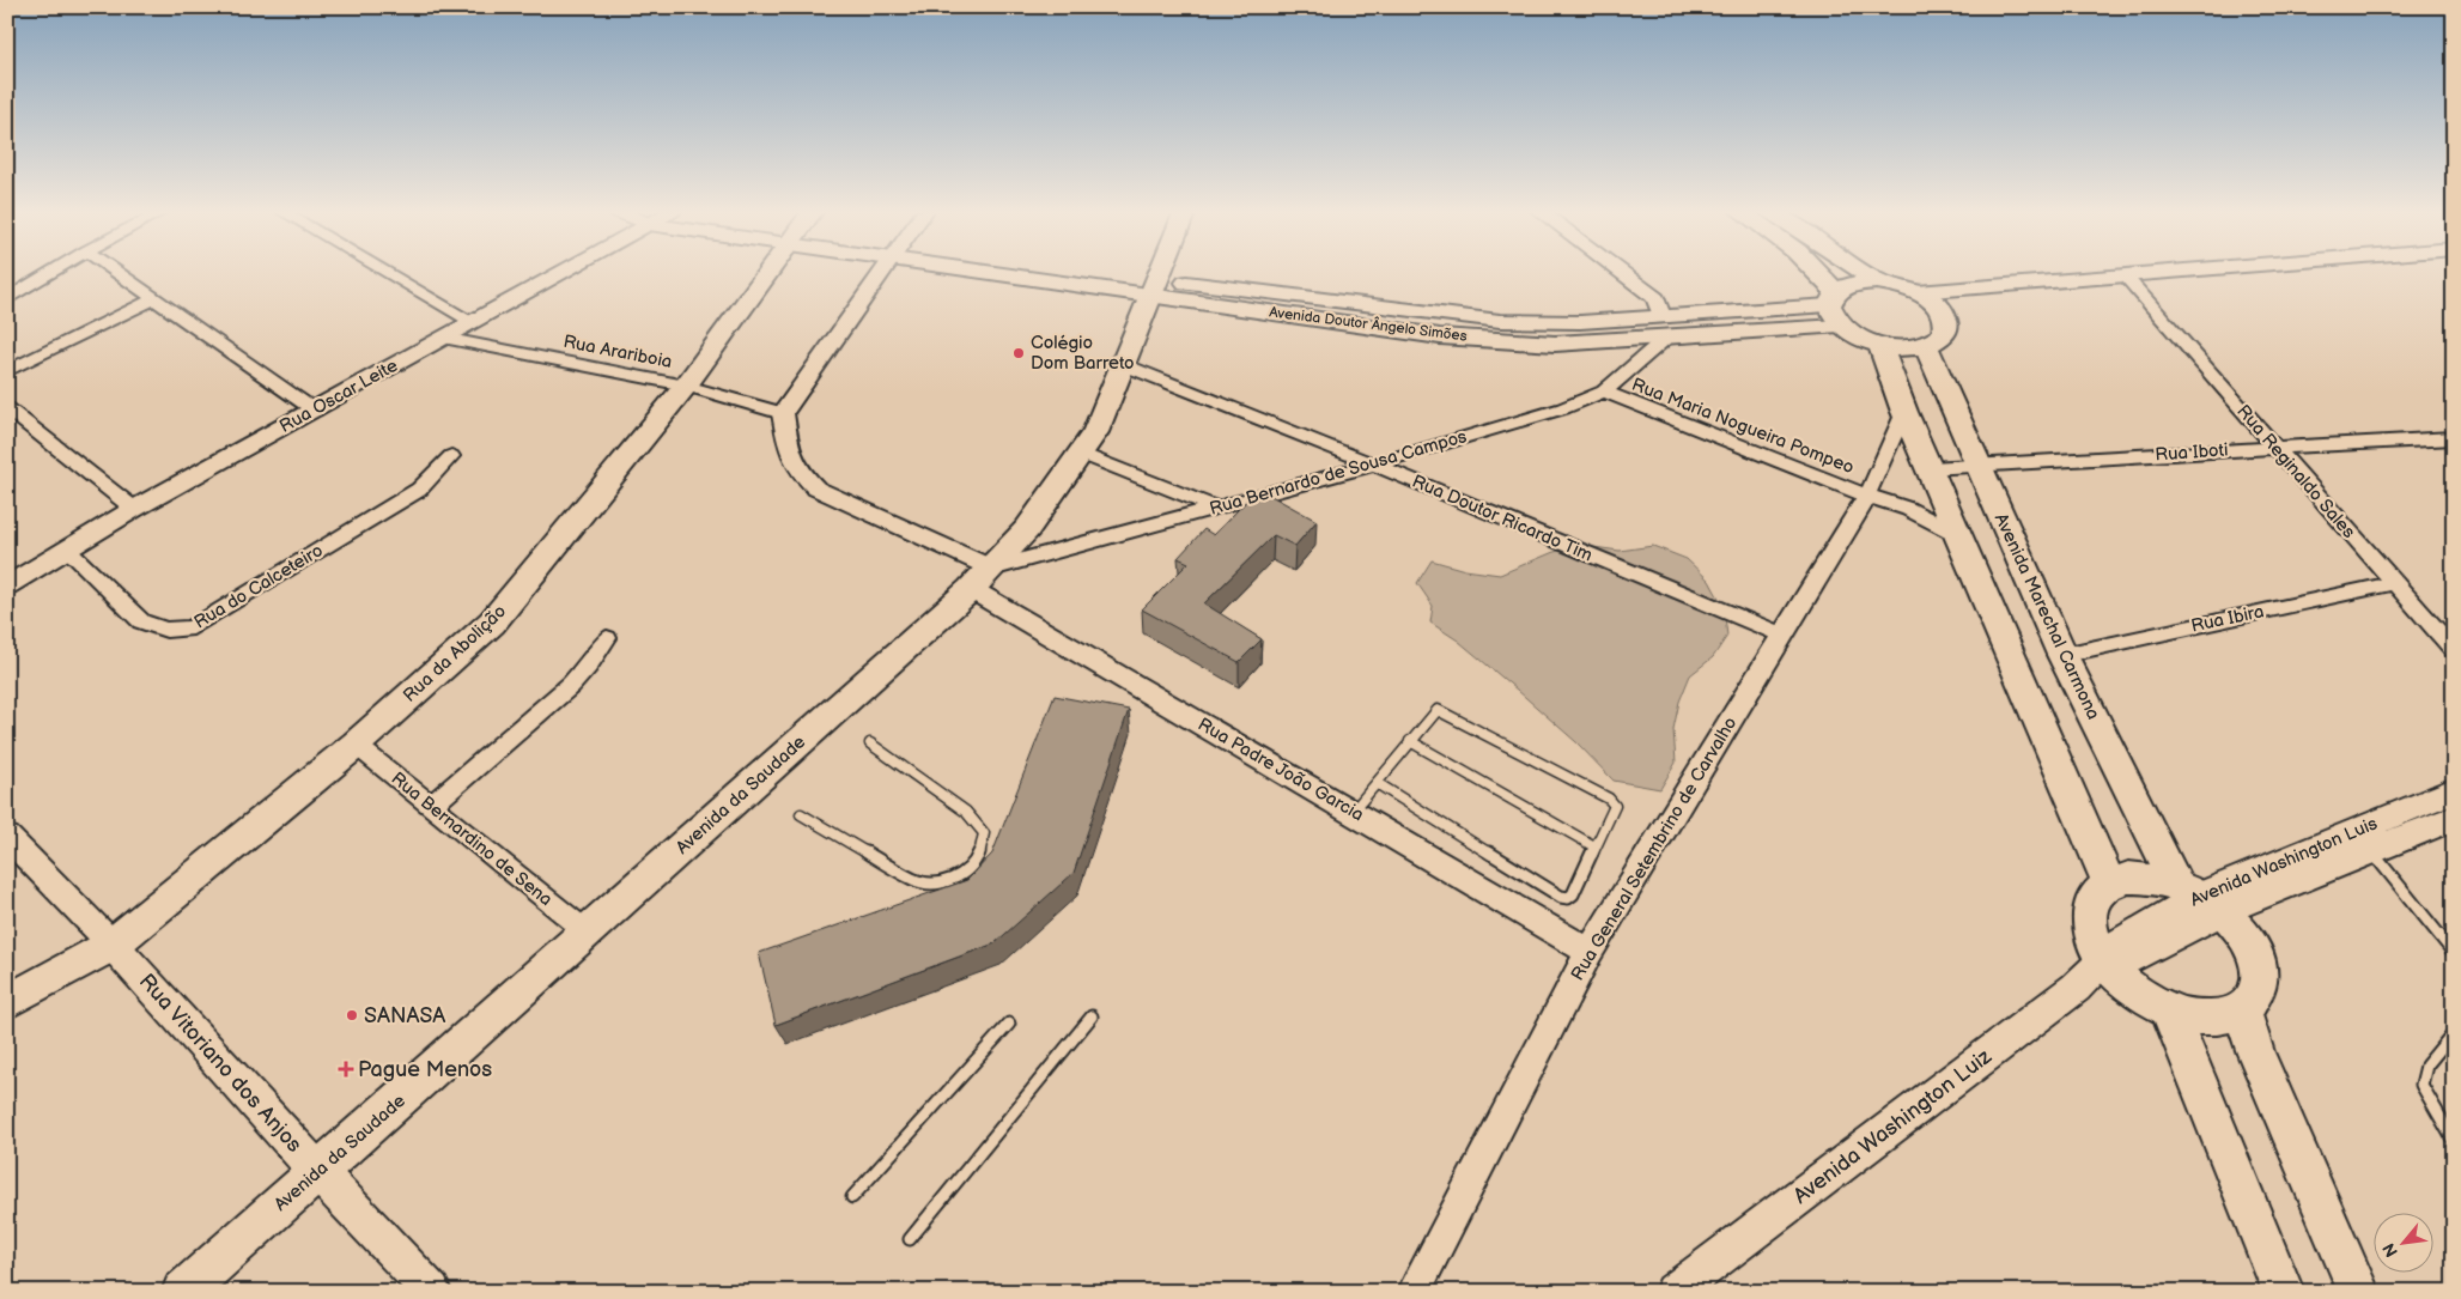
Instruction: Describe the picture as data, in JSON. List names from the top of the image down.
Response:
{
  "streets": {
    "main road": [
      "Avenida Doutor Ângelo Simões",
      "Avenida Marechal Carmona",
      "Rua da Abolição",
      "Avenida da Saudade",
      "Avenida Washington Luis",
      "Rua Vitoriano dos Anjos",
      "Avenida Washington Luiz"
    ],
    "street": [
      "Rua Arariboia",
      "Rua Oscar Leite",
      "Rua Maria Nogueira Pompeo",
      "Rua Iboti",
      "Rua Reginaldo Sales",
      "Rua Bernardo de Sousa Campos",
      "Rua Doutor Ricardo Tim",
      "Rua do Calceteiro",
      "Rua Ibira",
      "Rua Padre João Garcia",
      "Rua Bernardino de Sena",
      "Rua General Setembrino de Carvalho"
    ]
  },
  "crossings": [
    ["Avenida Doutor Ângelo Simões", "Rua Bernardo de Sousa Campos"],
    ["Avenida Doutor Ângelo Simões", "Avenida da Saudade"],
    ["Rua Arariboia", "Rua Oscar Leite"],
    ["Rua Arariboia", "Rua da Abolição"],
    ["Rua Arariboia", "Rua Padre João Garcia"],
    ["Rua Oscar Leite", "Rua do Calceteiro"],
    ["Rua Maria Nogueira Pompeo", "Rua Bernardo de Sousa Campos"],
    ["Rua Maria Nogueira Pompeo", "Rua General Setembrino de Carvalho"],
    ["Rua Iboti", "Rua Reginaldo Sales"],
    ["Rua Iboti", "Avenida Marechal Carmona"],
    ["Rua Reginaldo Sales", "Rua Ibira"],
    ["Rua Bernardo de Sousa Campos", "Rua Doutor Ricardo Tim"],
    ["Rua Bernardo de Sousa Campos", "Rua Padre João Garcia"],
    ["Rua Bernardo de Sousa Campos", "Avenida da Saudade"],
    ["Rua Doutor Ricardo Tim", "Avenida da Saudade"],
    ["Rua Doutor Ricardo Tim", "Rua General Setembrino de Carvalho"],
    ["Avenida Marechal Carmona", "Rua Ibira"],
    ["Avenida Marechal Carmona", "Avenida Washington Luis"],
    ["Rua da Abolição", "Rua Bernardino de Sena"],
    ["Rua da Abolição", "Rua Vitoriano dos Anjos"],
    ["Rua Padre João Garcia", "Avenida da Saudade"],
    ["Rua Padre João Garcia", "Rua General Setembrino de Carvalho"],
    ["Avenida da Saudade", "Rua Bernardino de Sena"],
    ["Avenida da Saudade", "Rua Vitoriano dos Anjos"],
    ["Avenida Washington Luis", "Avenida Washington Luiz"]
  ],
  "places": {
    "other": ["Colégio Dom Barreto", "SANASA"],
    "health": ["Pague Menos"]
  },
  "north": "bottom left"
}
